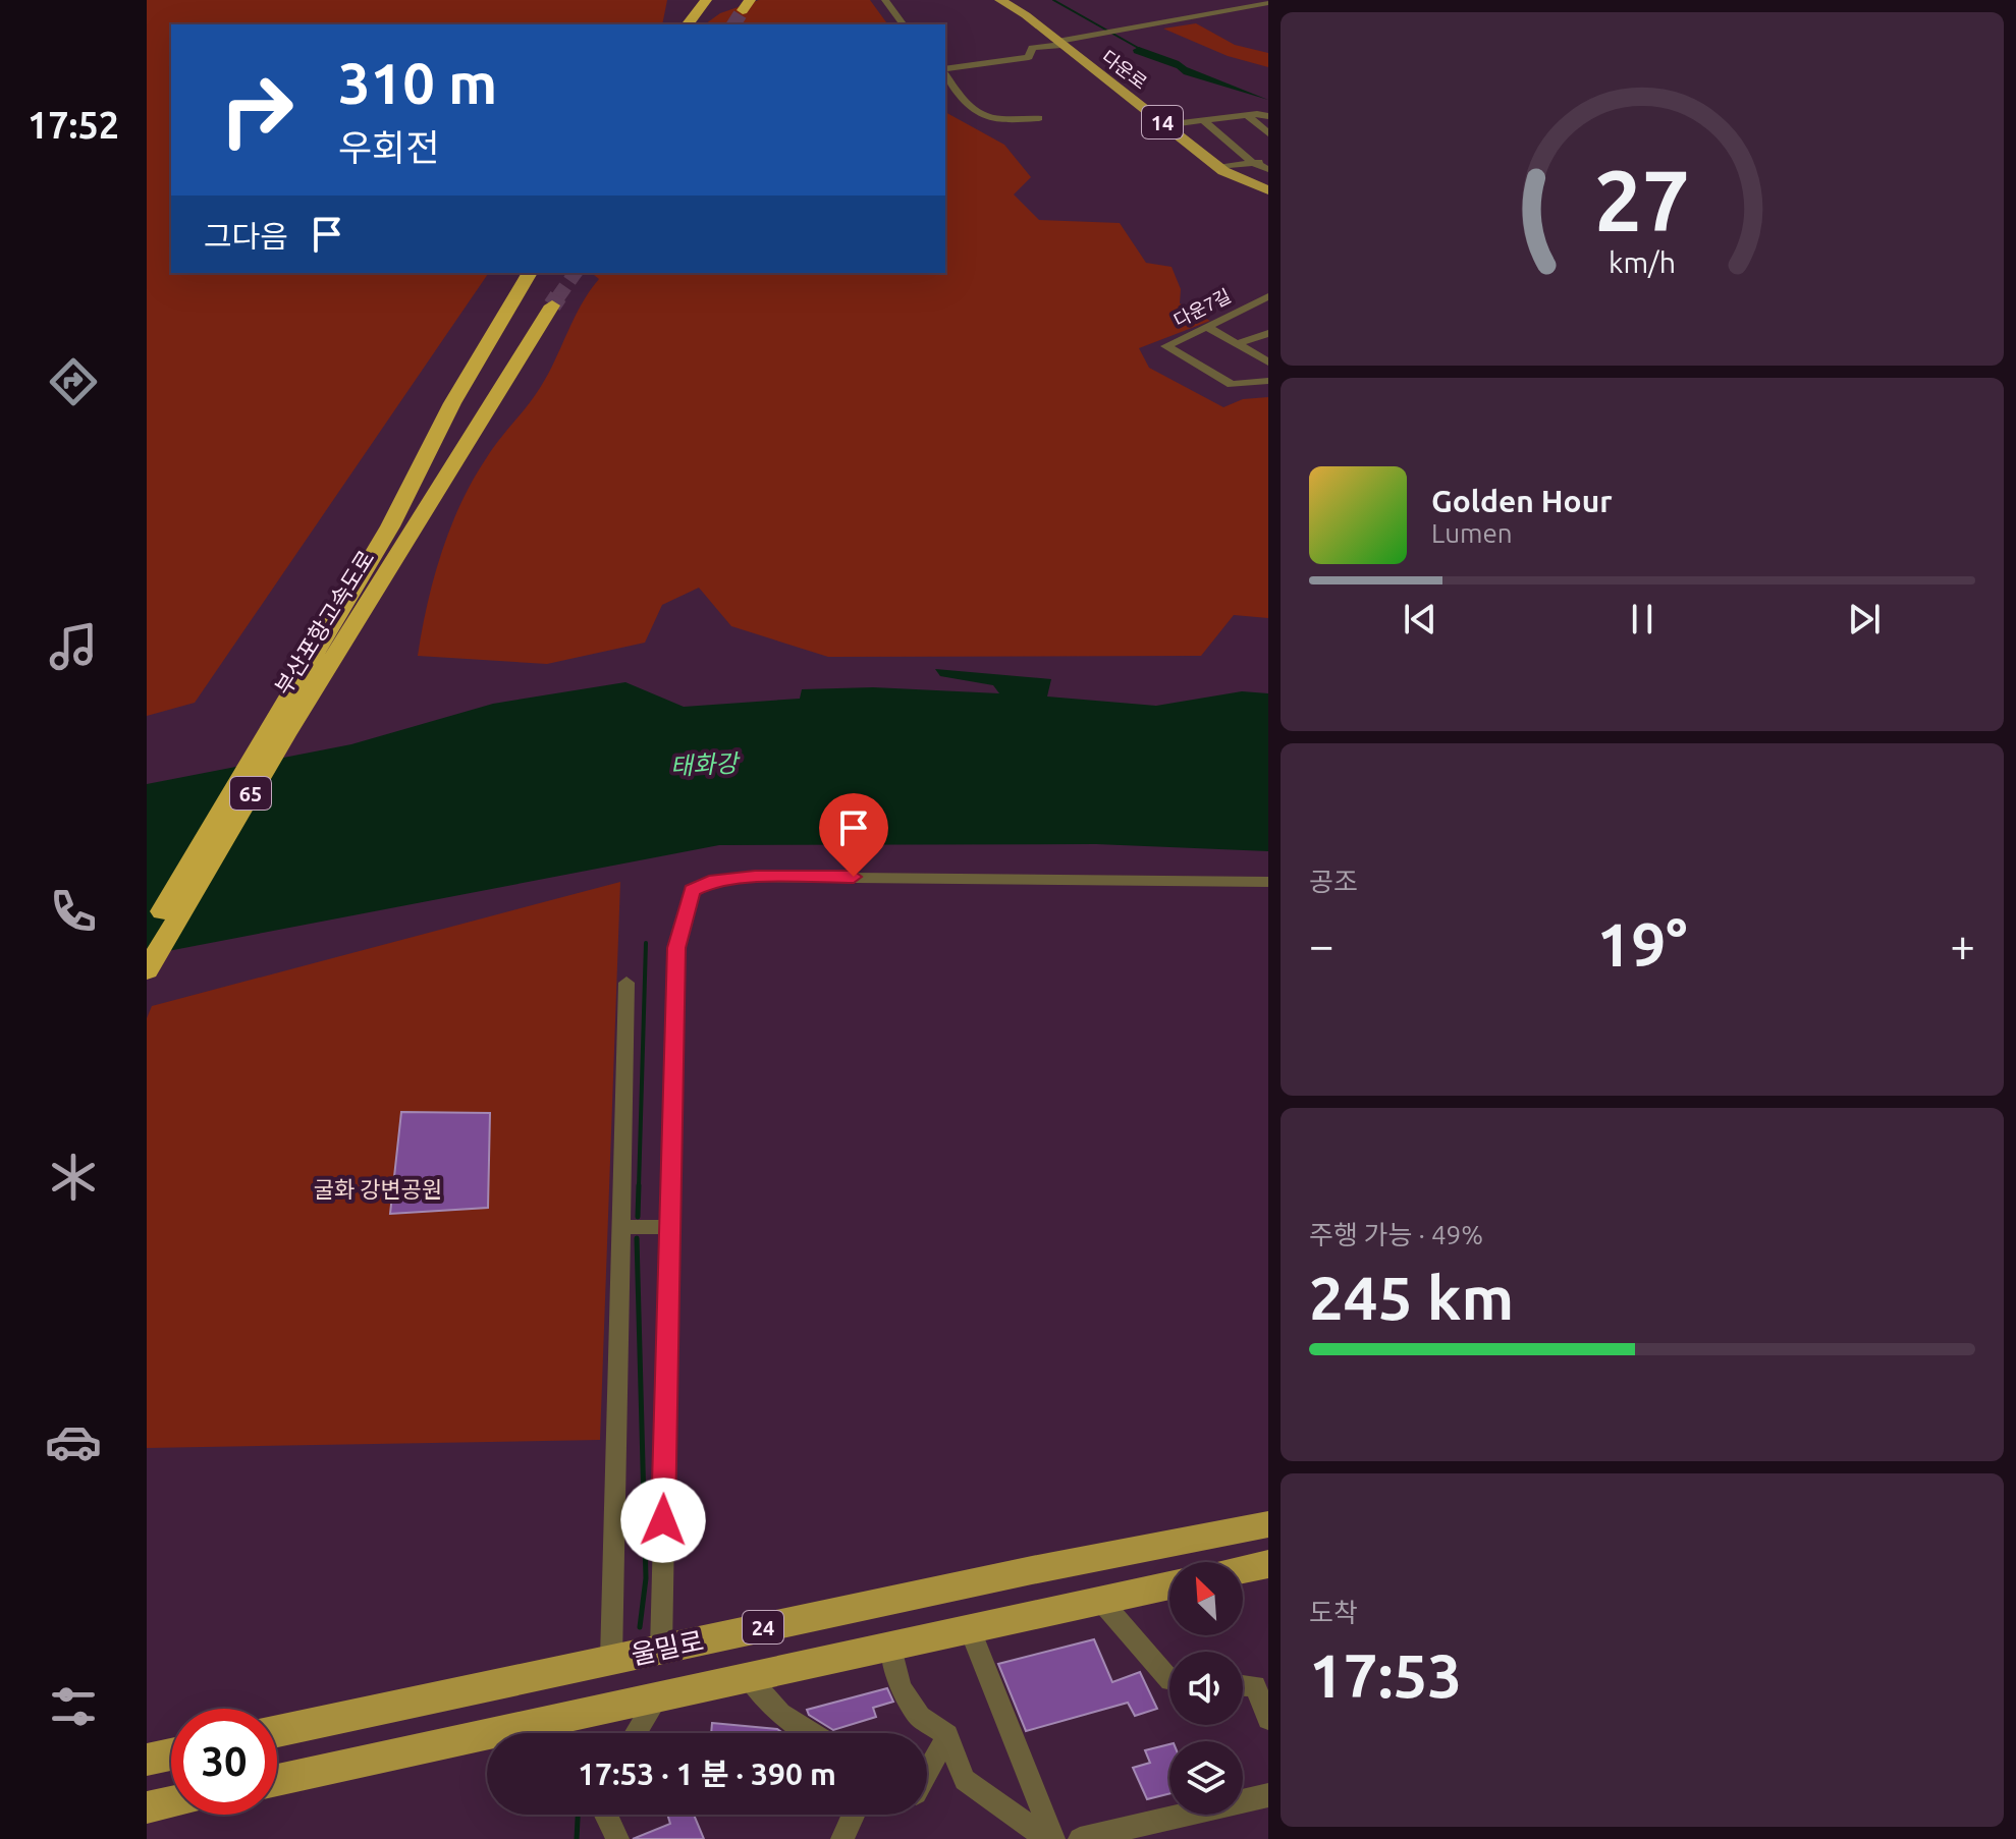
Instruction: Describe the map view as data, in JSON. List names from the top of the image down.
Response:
{
  "streets": {
    "highway": ["부산포항고속도로", "65"],
    "main road": [
      "다운로",
      "14",
      "24",
      "울밀로"
    ],
    "street": ["다운7길"]
  },
  "water": ["태화강"],
  "parks": ["굴화 강변공원"],
  "north": "top left",
  "page": {
    "tabs": "17:52",
    "turn": ["310 m", "우회전"],
    "then": "그다음",
    "song": ["Golden Hour", "Lumen"],
    "tile": [
      "공조",
      ["주행 가능 · 49%", "245 km"],
      ["도착", "17:53"]
    ],
    "heat": ["−", "19°", "+"],
    "limit": "30",
    "trip": "17:53 · 1 분 · 390 m",
    "gauge": ["27", "km/h"]
  }
}
